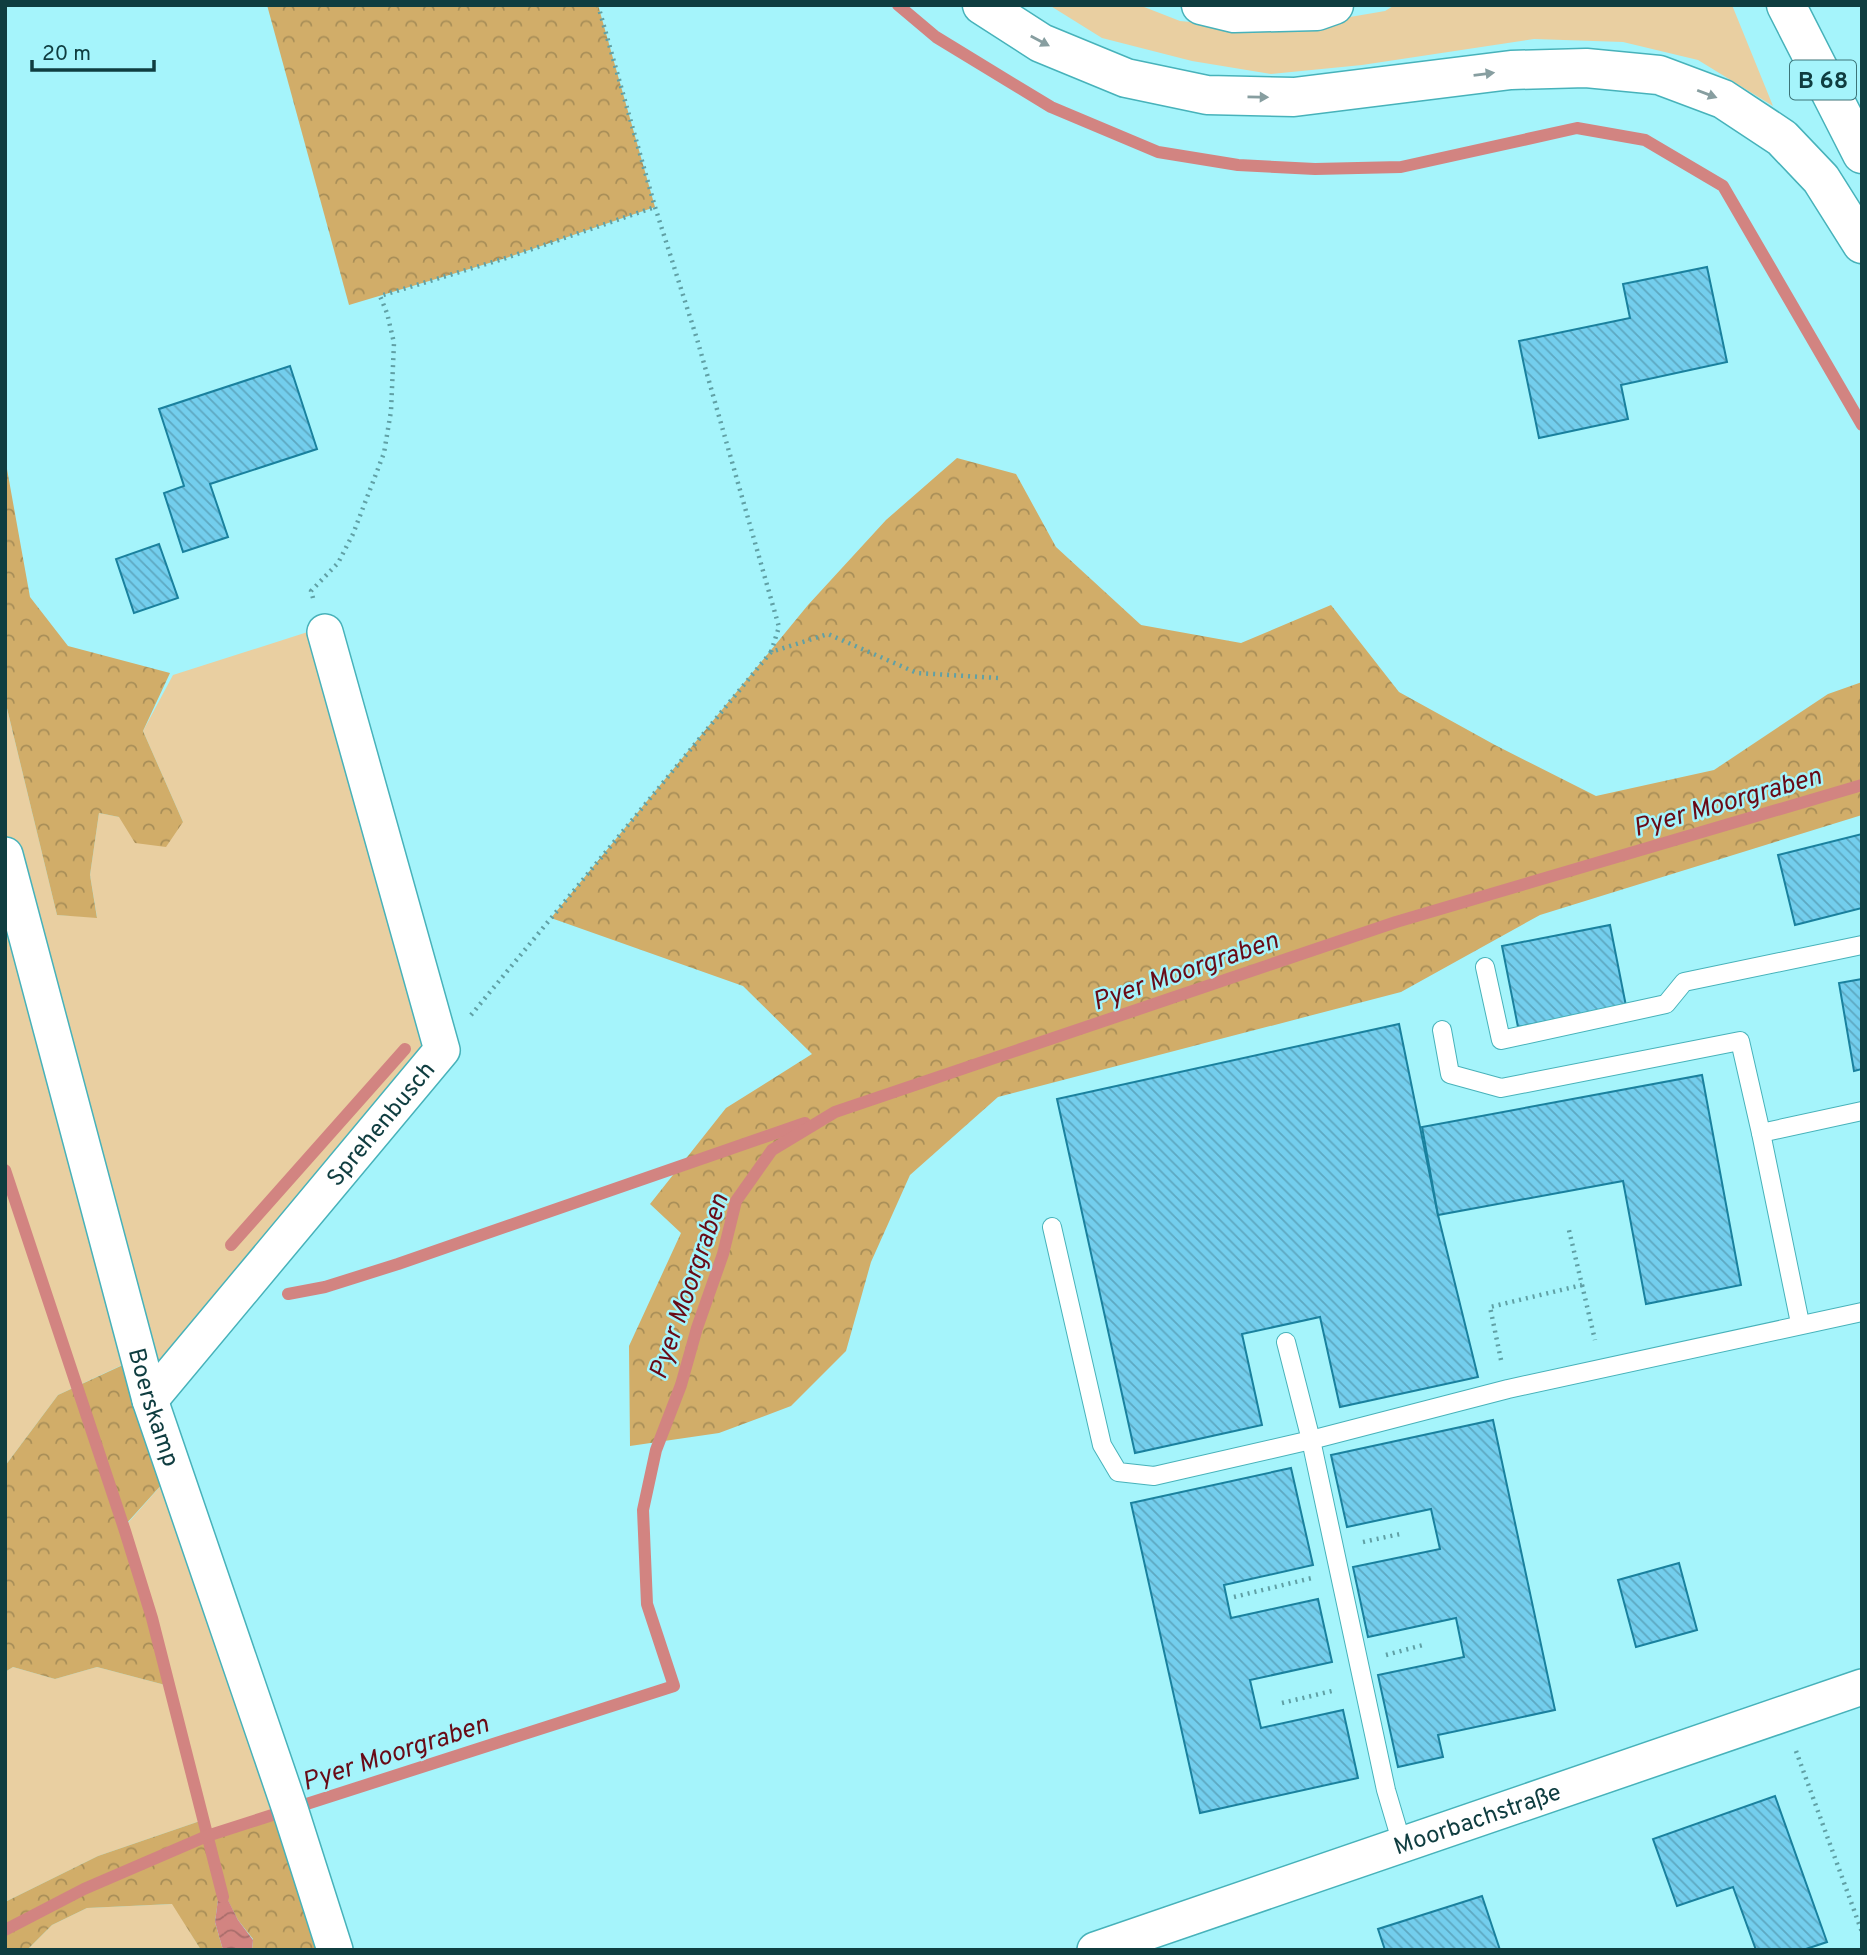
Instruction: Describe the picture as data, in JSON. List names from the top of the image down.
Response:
{
  "streets": {
    "highway": ["B 68"],
    "street": ["Sprehenbusch", "Boerskamp", "Moorbachstraße"]
  },
  "crossings": [
    ["Sprehenbusch", "Boerskamp"]
  ],
  "water": ["Pyer Moorgraben"],
  "scale_bar": "20 m"
}
